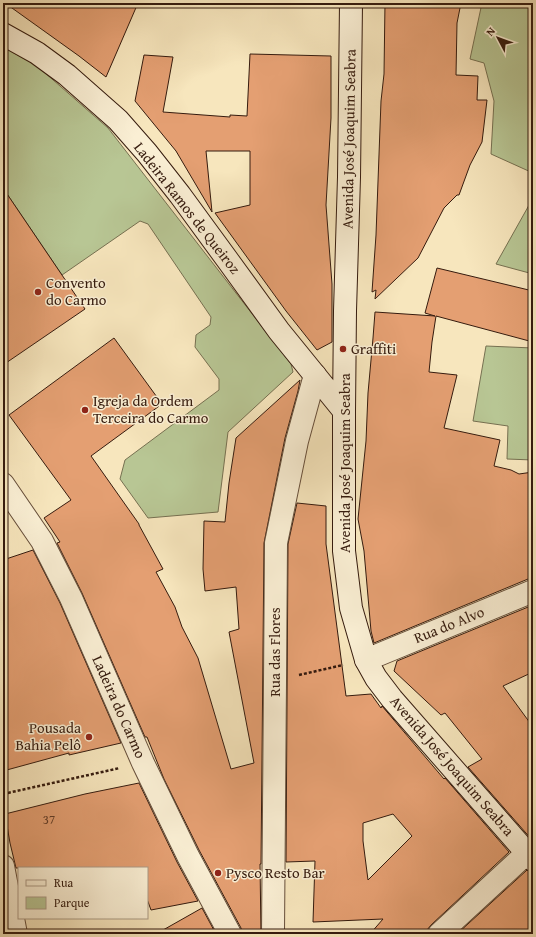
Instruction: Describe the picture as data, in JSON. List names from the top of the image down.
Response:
{
  "streets": {
    "street": [
      "Avenida José Joaquim Seabra",
      "Ladeira Ramos de Queiroz",
      "Rua do Alvo",
      "Rua das Flores",
      "Ladeira do Carmo"
    ]
  },
  "crossings": [
    ["Avenida José Joaquim Seabra", "Ladeira Ramos de Queiroz"],
    ["Avenida José Joaquim Seabra", "Rua do Alvo"],
    ["Ladeira Ramos de Queiroz", "Rua das Flores"]
  ],
  "places": [
    "Convento do Carmo",
    "Graffiti",
    "Igreja da Ordem Terceira do Carmo",
    "Pousada Bahia Pelô",
    "Pysco Resto Bar"
  ],
  "house_numbers": ["37"],
  "legend": ["Rua", "Parque"],
  "north": "top left"
}
